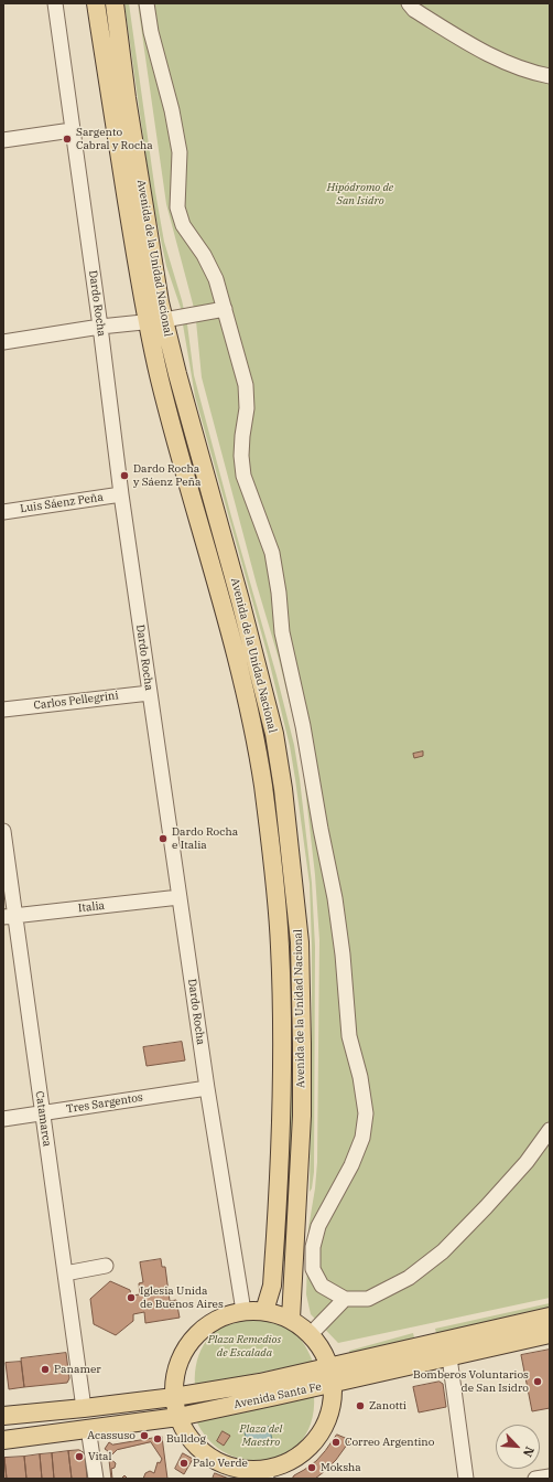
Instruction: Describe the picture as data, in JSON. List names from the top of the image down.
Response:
{
  "streets": {
    "main road": ["Avenida de la Unidad Nacional", "Avenida Santa Fe"],
    "street": [
      "Dardo Rocha",
      "Luis Sáenz Peña",
      "Carlos Pellegrini",
      "Italia",
      "Tres Sargentos",
      "Catamarca"
    ]
  },
  "crossings": [
    ["Dardo Rocha", "Luis Sáenz Peña"],
    ["Dardo Rocha", "Carlos Pellegrini"],
    ["Dardo Rocha", "Italia"],
    ["Dardo Rocha", "Tres Sargentos"],
    ["Italia", "Catamarca"],
    ["Tres Sargentos", "Catamarca"],
    ["Catamarca", "Avenida Santa Fe"]
  ],
  "parks": ["Hipódromo de San Isidro", "Plaza Remedios de Escalada", "Plaza del Maestro"],
  "places": [
    "Sargento Cabral y Rocha",
    "Dardo Rocha y Sáenz Peña",
    "Dardo Rocha e Italia",
    "Iglesia Unida de Buenos Aires",
    "Panamer",
    "Bomberos Voluntarios de San Isidro",
    "Zanotti",
    "Acassuso",
    "Bulldog",
    "Correo Argentino",
    "Vital",
    "Palo Verde",
    "Moksha"
  ],
  "north": "bottom right"
}
